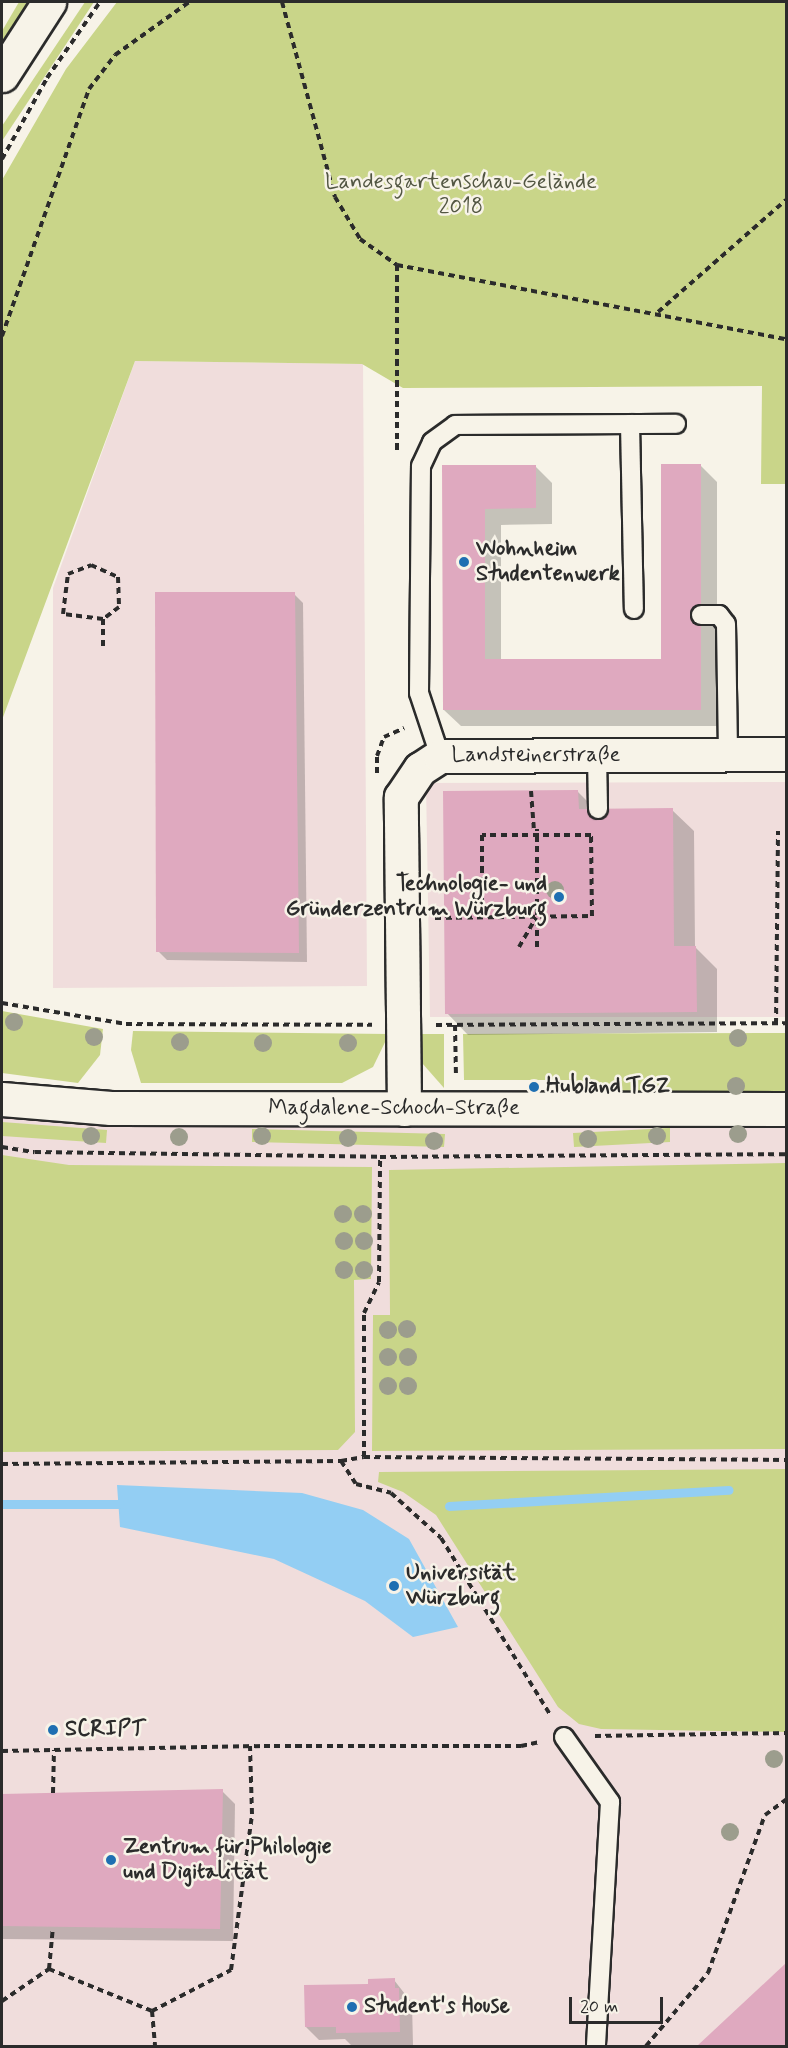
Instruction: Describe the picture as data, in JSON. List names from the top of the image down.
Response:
{
  "streets": {
    "street": ["Landsteinerstraße", "Magdalene-Schoch-Straße"]
  },
  "crossings": [
    ["Landsteinerstraße", "Magdalene-Schoch-Straße"]
  ],
  "parks": ["Landesgartenschau-Gelände 2018"],
  "places": [
    "Wohnheim Studentenwerk",
    "Technologie- und Gründerzentrum Würzburg",
    "Hubland TGZ",
    "Universität Würzburg",
    "SCRIPT",
    "Zentrum für Philologie und Digitalität",
    "Student's House"
  ],
  "scale_bar": "20 m"
}
